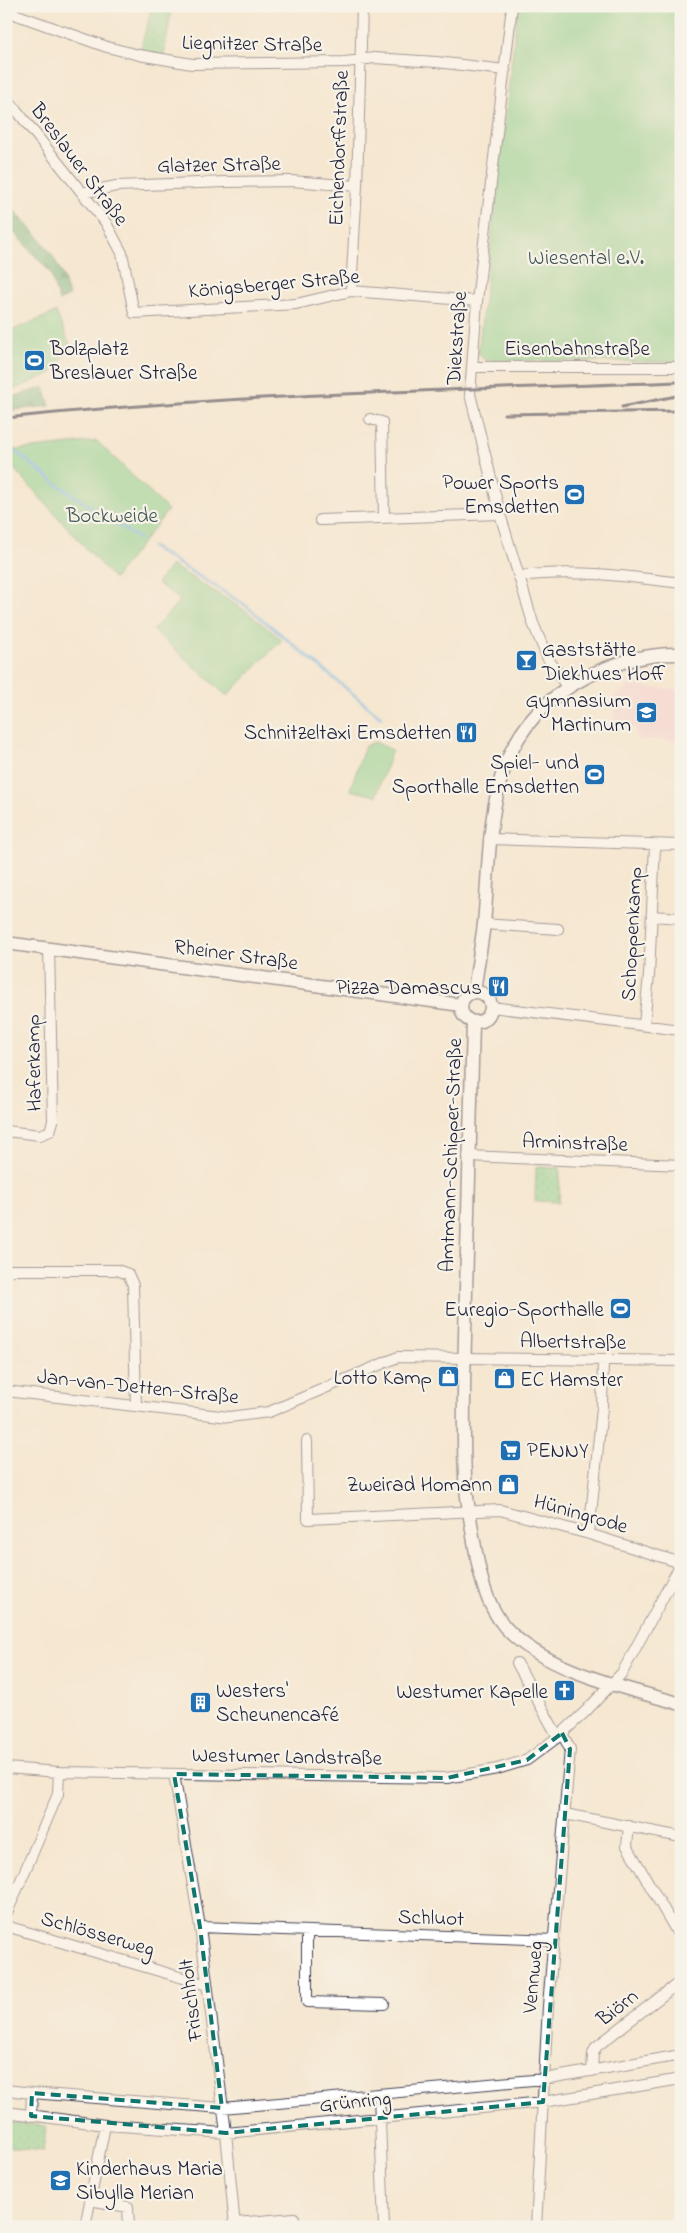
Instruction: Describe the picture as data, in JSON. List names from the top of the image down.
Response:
{
  "streets": {
    "street": [
      "Liegnitzer Straße",
      "Eichendorffstraße",
      "Breslauer Straße",
      "Glatzer Straße",
      "Königsberger Straße",
      "Diekstraße",
      "Eisenbahnstraße",
      "Schoppenkamp",
      "Rheiner Straße",
      "Haferkamp",
      "Arminstraße",
      "Amtmann-Schipper-Straße",
      "Albertstraße",
      "Jan-van-Detten-Straße",
      "Hüningrode",
      "Westumer Landstraße",
      "Schluot",
      "Schlösserweg",
      "Vennweg",
      "Frischholt",
      "Biörn",
      "Grünring"
    ]
  },
  "crossings": [
    ["Liegnitzer Straße", "Eichendorffstraße"],
    ["Liegnitzer Straße", "Diekstraße"],
    ["Eichendorffstraße", "Glatzer Straße"],
    ["Eichendorffstraße", "Königsberger Straße"],
    ["Breslauer Straße", "Glatzer Straße"],
    ["Breslauer Straße", "Königsberger Straße"],
    ["Königsberger Straße", "Diekstraße"],
    ["Diekstraße", "Eisenbahnstraße"],
    ["Rheiner Straße", "Haferkamp"],
    ["Rheiner Straße", "Amtmann-Schipper-Straße"],
    ["Arminstraße", "Amtmann-Schipper-Straße"],
    ["Amtmann-Schipper-Straße", "Albertstraße"],
    ["Amtmann-Schipper-Straße", "Jan-van-Detten-Straße"],
    ["Amtmann-Schipper-Straße", "Hüningrode"],
    ["Amtmann-Schipper-Straße", "Westumer Landstraße"],
    ["Albertstraße", "Jan-van-Detten-Straße"],
    ["Hüningrode", "Westumer Landstraße"],
    ["Westumer Landstraße", "Schlösserweg"],
    ["Westumer Landstraße", "Vennweg"],
    ["Westumer Landstraße", "Frischholt"],
    ["Schluot", "Vennweg"],
    ["Schluot", "Frischholt"],
    ["Schlösserweg", "Frischholt"],
    ["Vennweg", "Grünring"],
    ["Frischholt", "Grünring"],
    ["Biörn", "Grünring"]
  ],
  "parks": ["Wiesental e.V.", "Bockweide"],
  "places": {
    "sports": [
      "Bolzplatz Breslauer Straße",
      "Power Sports Emsdetten",
      "Spiel- und Sporthalle Emsdetten",
      "Euregio-Sporthalle"
    ],
    "bar": ["Gaststätte Diekhues Hoff"],
    "school or university": ["Gymnasium Martinum", "Kinderhaus Maria Sibylla Merian"],
    "restaurant": ["Schnitzeltaxi Emsdetten", "Pizza Damascus"],
    "shop": ["Lotto Kamp", "EC Hamster", "Zweirad Homann"],
    "supermarket": ["PENNY"],
    "church": ["Westumer Kapelle"],
    "building": ["Westers' Scheunencafé"]
  }
}
